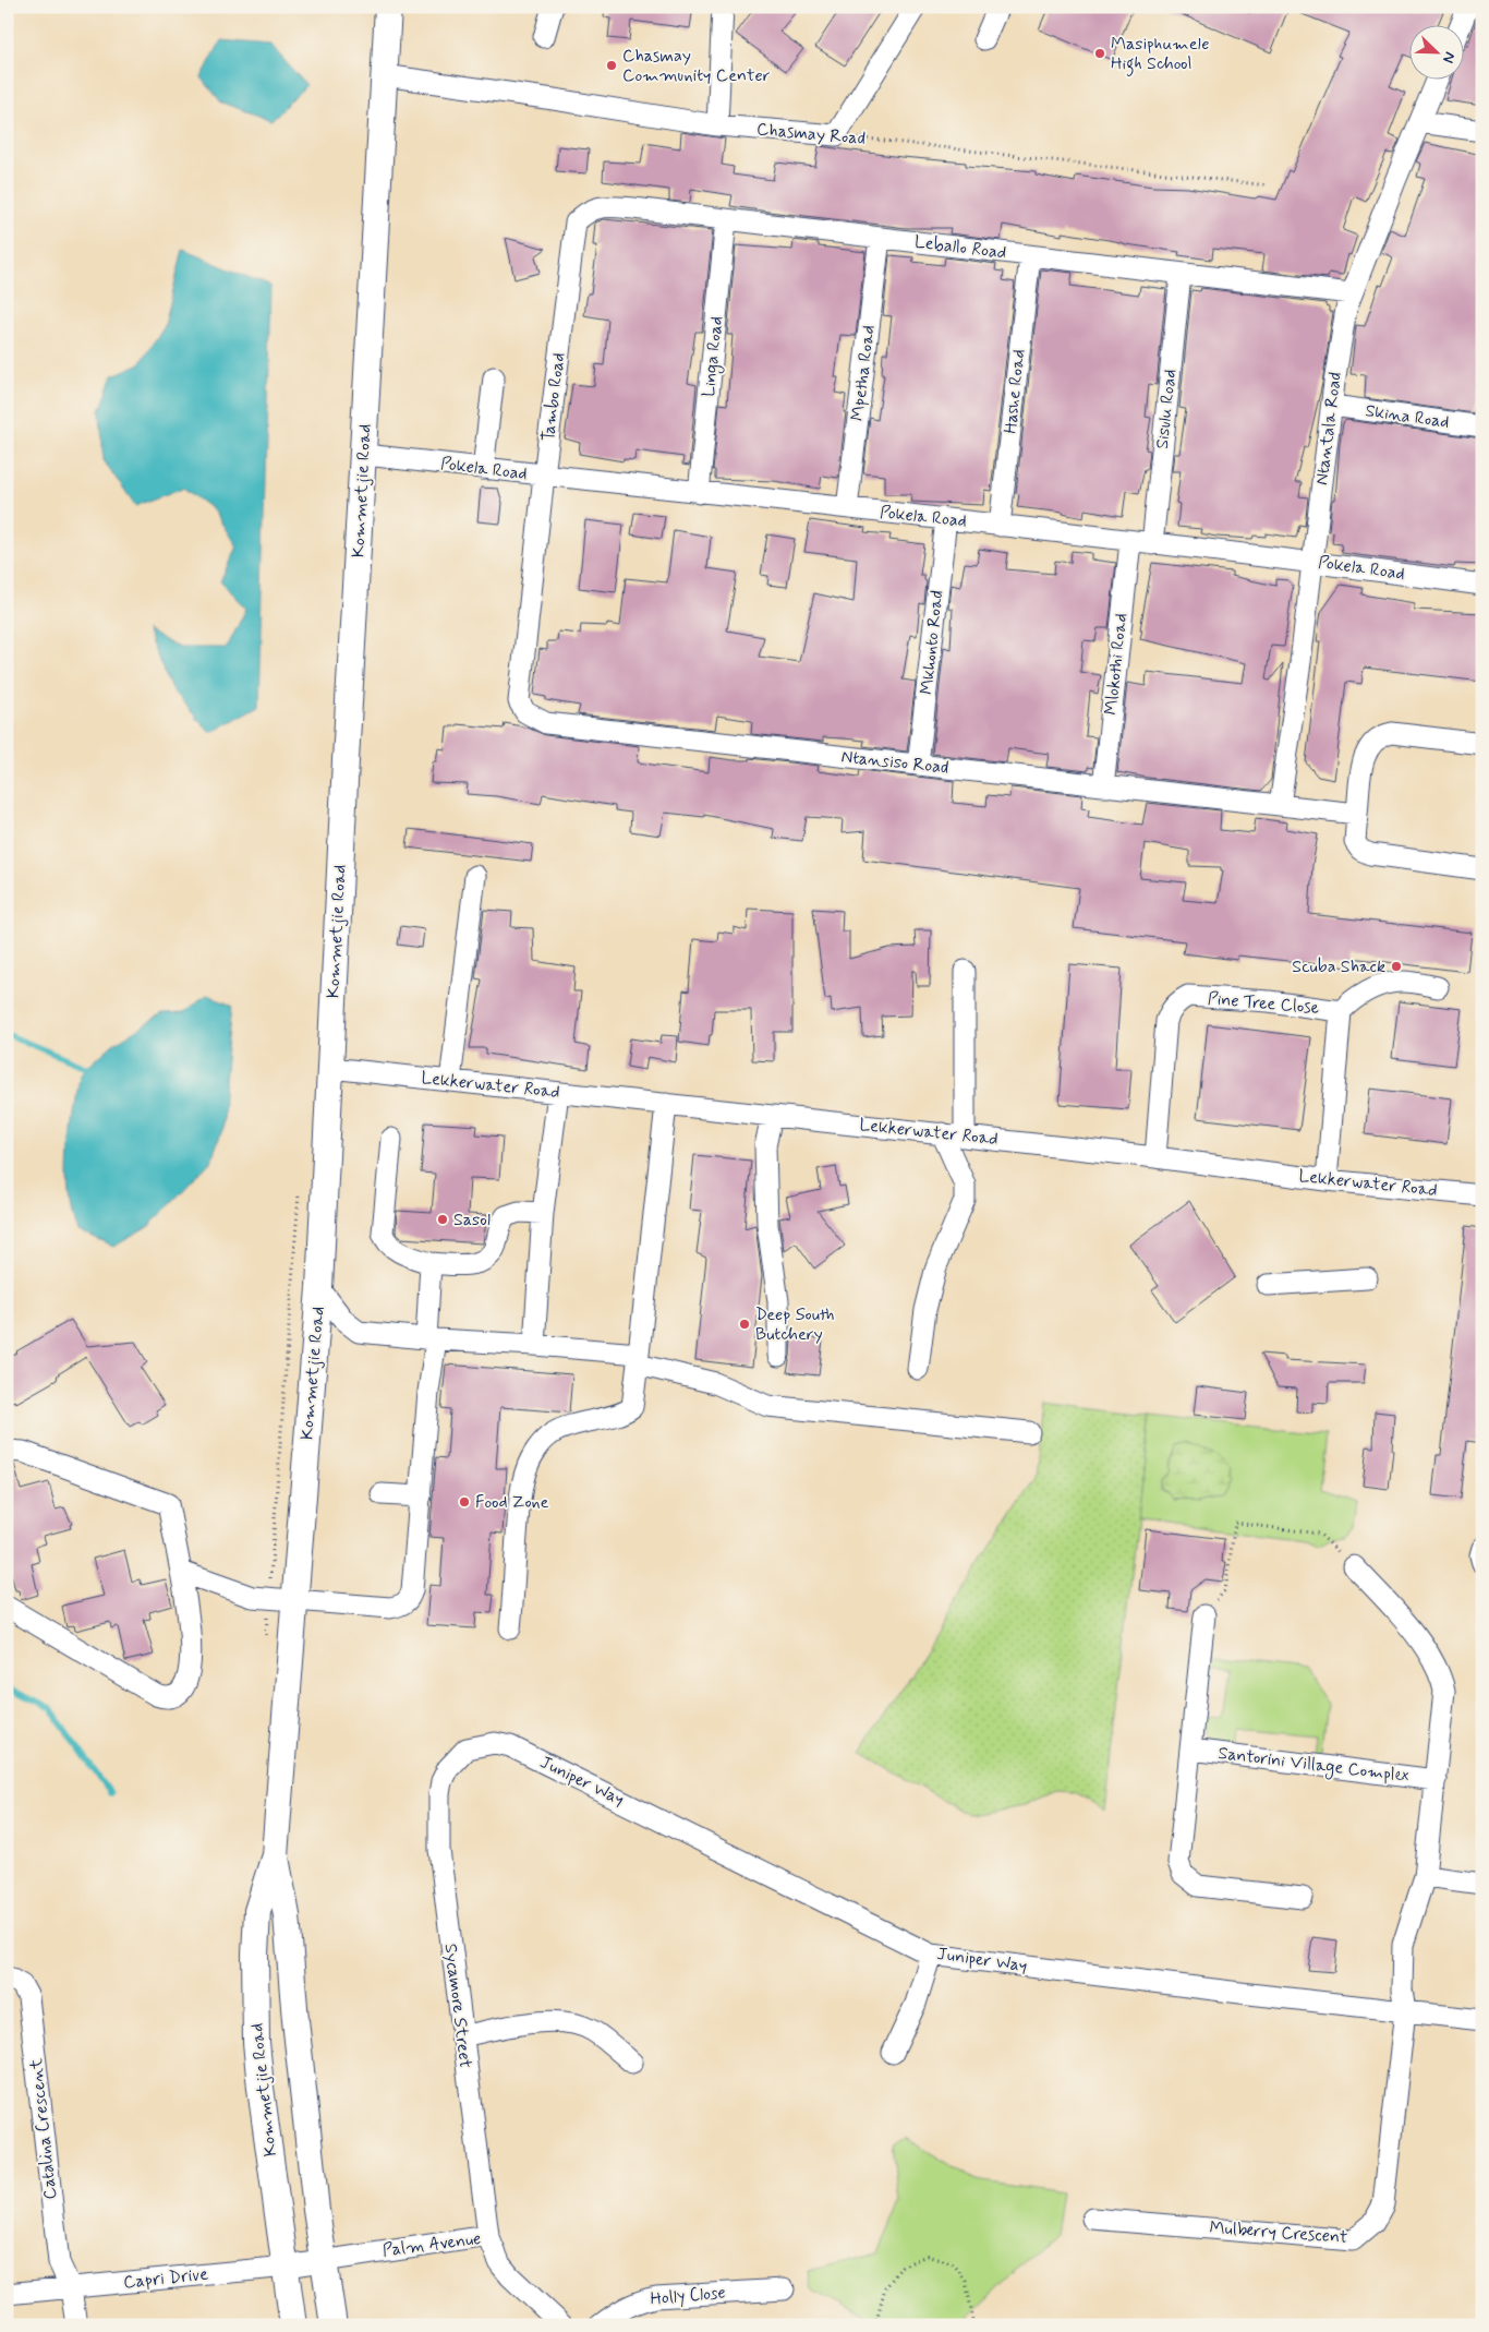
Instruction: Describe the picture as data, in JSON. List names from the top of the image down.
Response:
{
  "streets": {
    "main road": ["Kommetjie Road"],
    "street": [
      "Chasmay Road",
      "Leballo Road",
      "Linga Road",
      "Mpetha Road",
      "Hashe Road",
      "Tambo Road",
      "Sisulu Road",
      "Skina Road",
      "Ntantala Road",
      "Pokela Road",
      "Mkhonto Road",
      "Mlokothi Road",
      "Ntansiso Road",
      "Pine Tree Close",
      "Lekkerwater Road",
      "Santorini Village Complex",
      "Juniper Way",
      "Sycamore Street",
      "Catalina Crescent",
      "Mulberry Crescent",
      "Palm Avenue",
      "Capri Drive",
      "Holly Close"
    ]
  },
  "crossings": [
    ["Chasmay Road", "Kommetjie Road"],
    ["Leballo Road", "Linga Road"],
    ["Leballo Road", "Mpetha Road"],
    ["Leballo Road", "Hashe Road"],
    ["Leballo Road", "Tambo Road"],
    ["Leballo Road", "Sisulu Road"],
    ["Leballo Road", "Ntantala Road"],
    ["Linga Road", "Pokela Road"],
    ["Mpetha Road", "Pokela Road"],
    ["Hashe Road", "Pokela Road"],
    ["Tambo Road", "Pokela Road"],
    ["Tambo Road", "Ntansiso Road"],
    ["Sisulu Road", "Pokela Road"],
    ["Skina Road", "Ntantala Road"],
    ["Ntantala Road", "Pokela Road"],
    ["Ntantala Road", "Ntansiso Road"],
    ["Pokela Road", "Kommetjie Road"],
    ["Pokela Road", "Mkhonto Road"],
    ["Pokela Road", "Mlokothi Road"],
    ["Kommetjie Road", "Lekkerwater Road"],
    ["Kommetjie Road", "Palm Avenue"],
    ["Kommetjie Road", "Capri Drive"],
    ["Mkhonto Road", "Ntansiso Road"],
    ["Mlokothi Road", "Ntansiso Road"],
    ["Pine Tree Close", "Lekkerwater Road"],
    ["Juniper Way", "Sycamore Street"],
    ["Juniper Way", "Mulberry Crescent"],
    ["Sycamore Street", "Palm Avenue"],
    ["Catalina Crescent", "Capri Drive"],
    ["Palm Avenue", "Capri Drive"]
  ],
  "places": [
    "Masiphumele High School",
    "Chasmay Community Center",
    "Scuba Shack",
    "Sasol",
    "Deep South Butchery",
    "Food Zone"
  ],
  "north": "bottom right"
}
